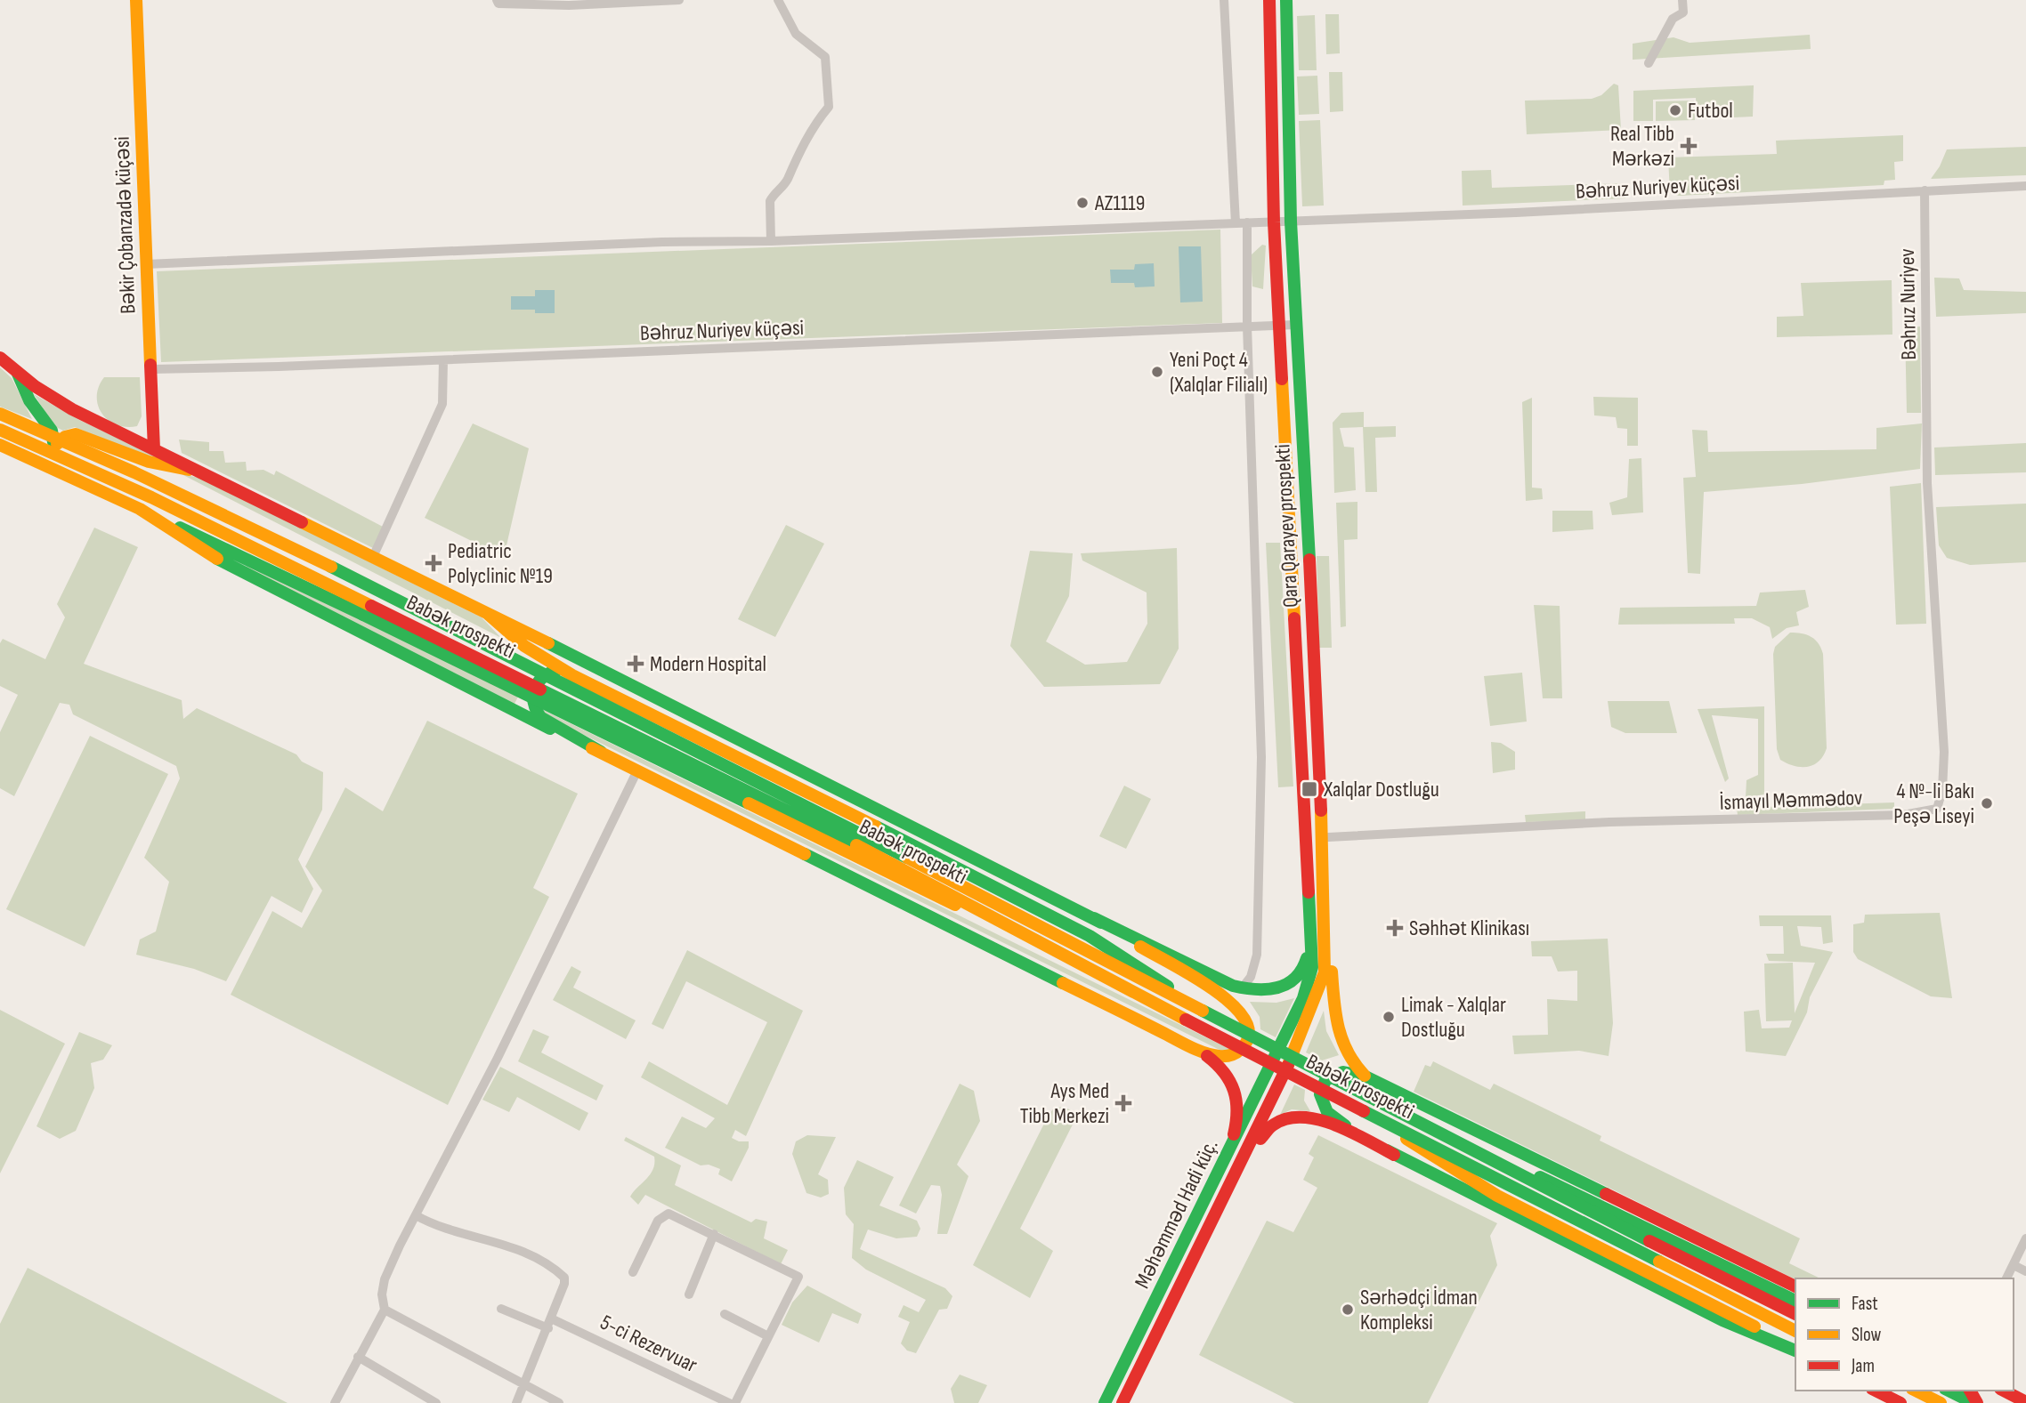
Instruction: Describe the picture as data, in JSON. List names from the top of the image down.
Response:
{
  "streets": {
    "main road": [
      "Bəkir Çobanzadə küçəsi",
      "Qara Qarayev prospekti",
      "Babək prospekti",
      "Məhəmməd Hadi küç."
    ],
    "street": [
      "Bəhruz Nuriyev küçəsi",
      "Bəhruz Nuriyev",
      "İsmayıl Məmmədov",
      "5-ci Rezervuar"
    ]
  },
  "crossings": [
    ["Bəhruz Nuriyev küçəsi", "Bəkir Çobanzadə küçəsi"],
    ["Bəhruz Nuriyev küçəsi", "Bəhruz Nuriyev"],
    ["Bəhruz Nuriyev küçəsi", "Qara Qarayev prospekti"],
    ["Bəkir Çobanzadə küçəsi", "Babək prospekti"],
    ["Bəhruz Nuriyev", "İsmayıl Məmmədov"],
    ["Qara Qarayev prospekti", "Məhəmməd Hadi küç."]
  ],
  "places": {
    "other": [
      "Futbol",
      "AZ1119",
      "Yeni Poçt 4 (Xalqlar Filialı)",
      "4 №-li Bakı Peşə Liseyi",
      "Limak - Xalqlar Dostluğu",
      "Sərhədçi İdman Kompleksi"
    ],
    "health": [
      "Real Tibb Mərkəzi",
      "Pediatric Polyclinic №19",
      "Modern Hospital",
      "Səhhət Klinikası",
      "Ays Med Tibb Merkezi"
    ],
    "transit": ["Xalqlar Dostluğu"]
  },
  "legend": ["Fast", "Slow", "Jam"]
}
